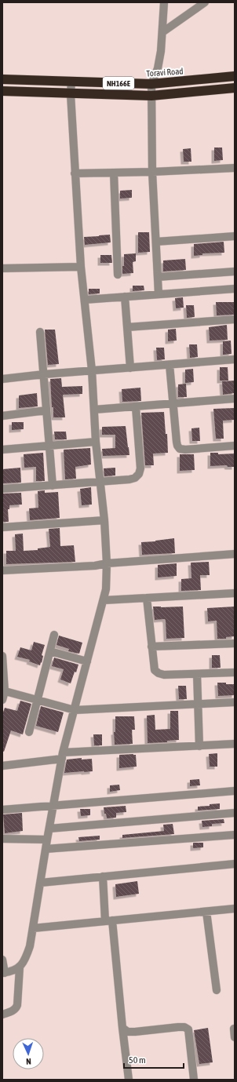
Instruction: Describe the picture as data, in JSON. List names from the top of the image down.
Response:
{
  "streets": {
    "highway": ["Toravi Road", "NH166E"]
  },
  "scale_bar": "50 m",
  "north": "bottom"
}
